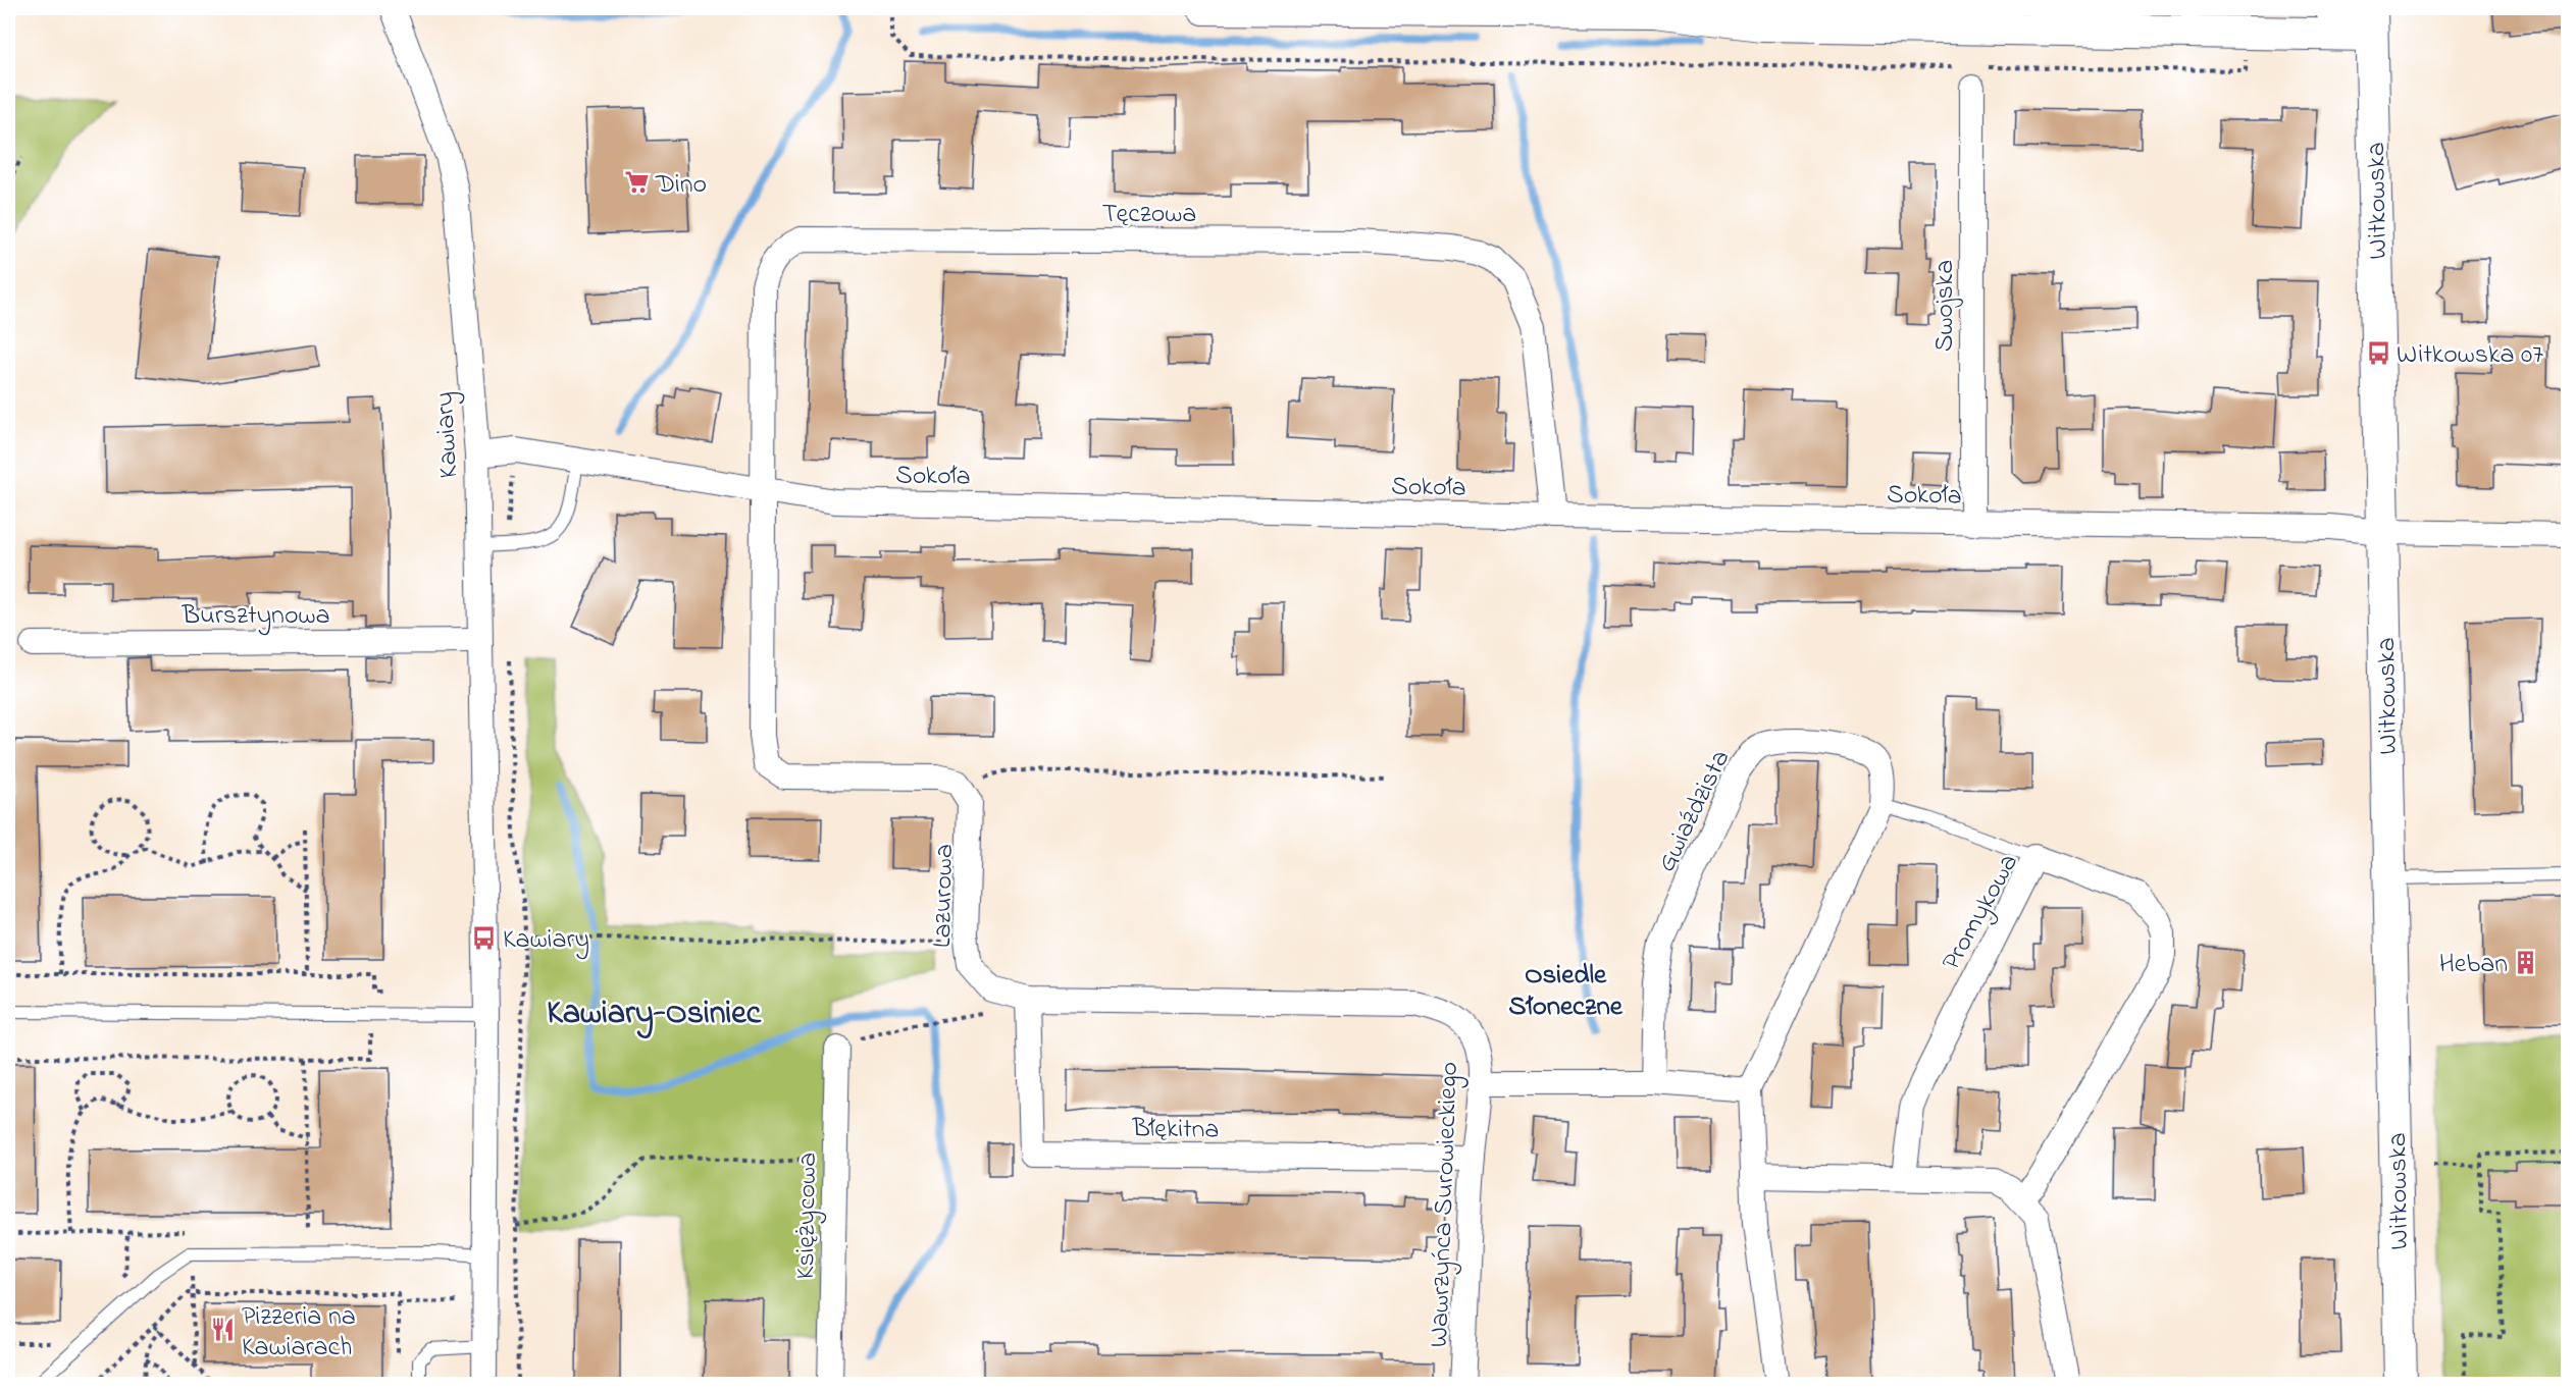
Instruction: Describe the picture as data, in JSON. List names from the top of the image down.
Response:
{
  "streets": {
    "street": [
      "Witkowska",
      "Tęczowa",
      "Swojska",
      "Kawiary",
      "Sokoła",
      "Bursztynowa",
      "Gwiaździsta",
      "Lazurowa",
      "Promykowa",
      "Błękitna",
      "Wawrzyńca Surowieckiego",
      "Księżycowa"
    ]
  },
  "crossings": [
    ["Witkowska", "Sokoła"],
    ["Tęczowa", "Sokoła"],
    ["Swojska", "Sokoła"],
    ["Kawiary", "Sokoła"],
    ["Kawiary", "Bursztynowa"],
    ["Lazurowa", "Błękitna"],
    ["Lazurowa", "Wawrzyńca Surowieckiego"],
    ["Błękitna", "Wawrzyńca Surowieckiego"]
  ],
  "districts": ["Osiedle Słoneczne", "Kawiary-Osiniec"],
  "places": {
    "supermarket": ["Dino"],
    "bus stop": ["Witkowska 07", "Kawiary"],
    "building": ["Heban"],
    "restaurant": ["Pizzeria na Kawiarach"]
  }
}
